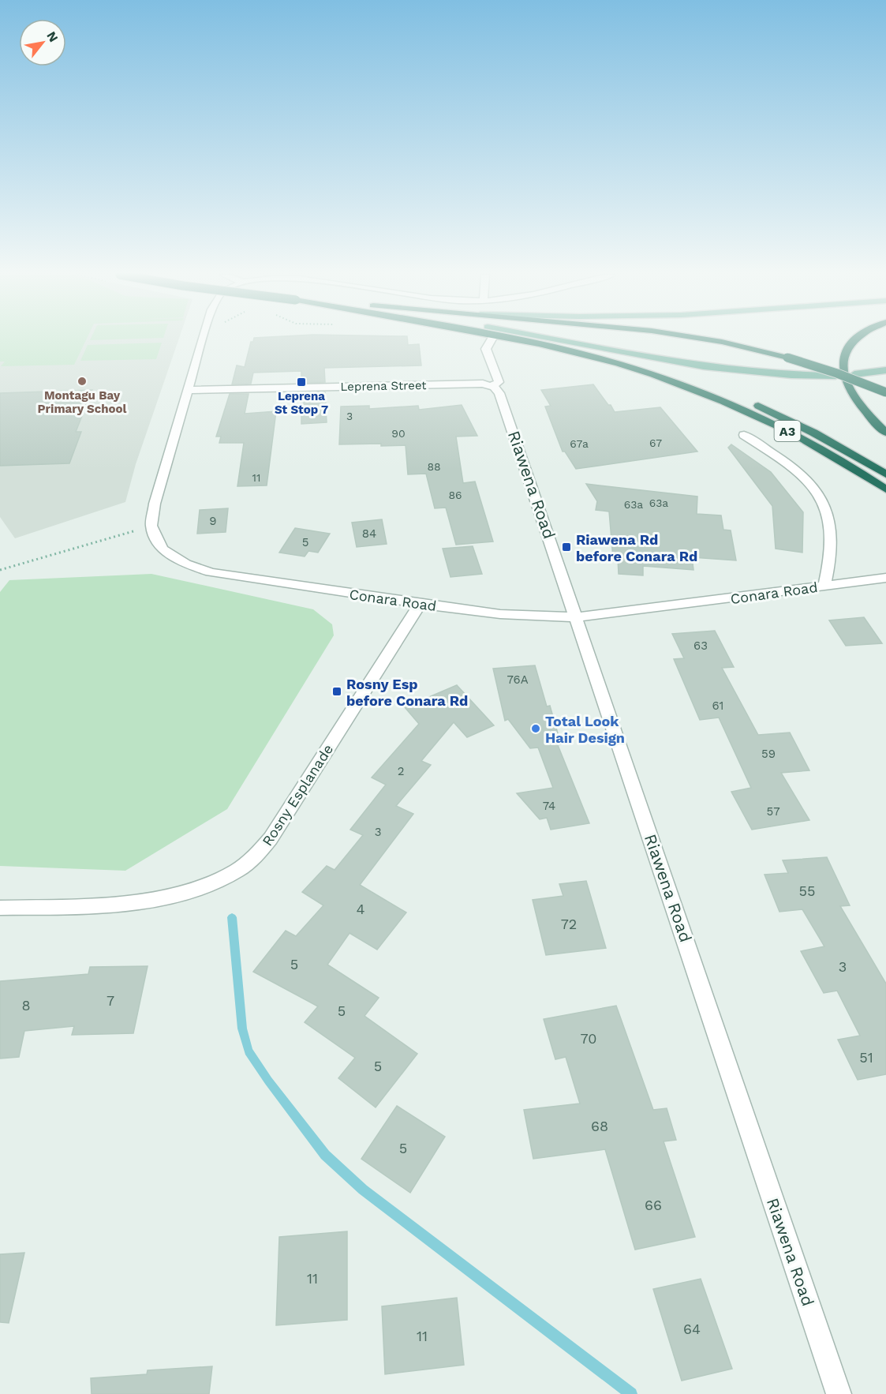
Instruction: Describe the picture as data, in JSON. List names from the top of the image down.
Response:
{
  "streets": {
    "highway": ["A3"],
    "street": [
      "Leprena Street",
      "Riawena Road",
      "Conara Road",
      "Rosny Esplanade"
    ]
  },
  "crossings": [
    ["Leprena Street", "Riawena Road"],
    ["Riawena Road", "Conara Road"],
    ["Conara Road", "Rosny Esplanade"]
  ],
  "places": {
    "other": ["Montagu Bay Primary School", "Total Look Hair Design"],
    "transit": ["Leprena St Stop 7", "Riawena Rd before Conara Rd", "Rosny Esp before Conara Rd"]
  },
  "house_numbers": [
    "3",
    "90",
    "67",
    "67a",
    "88",
    "11",
    "86",
    "63a",
    "63a",
    "9",
    "84",
    "5",
    "63",
    "76A",
    "61",
    "59",
    "2",
    "74",
    "57",
    "3",
    "55",
    "4",
    "72",
    "5",
    "3",
    "7",
    "8",
    "5",
    "70",
    "51",
    "5",
    "68",
    "5",
    "66",
    "11",
    "64",
    "11"
  ],
  "north": "top right"
}
